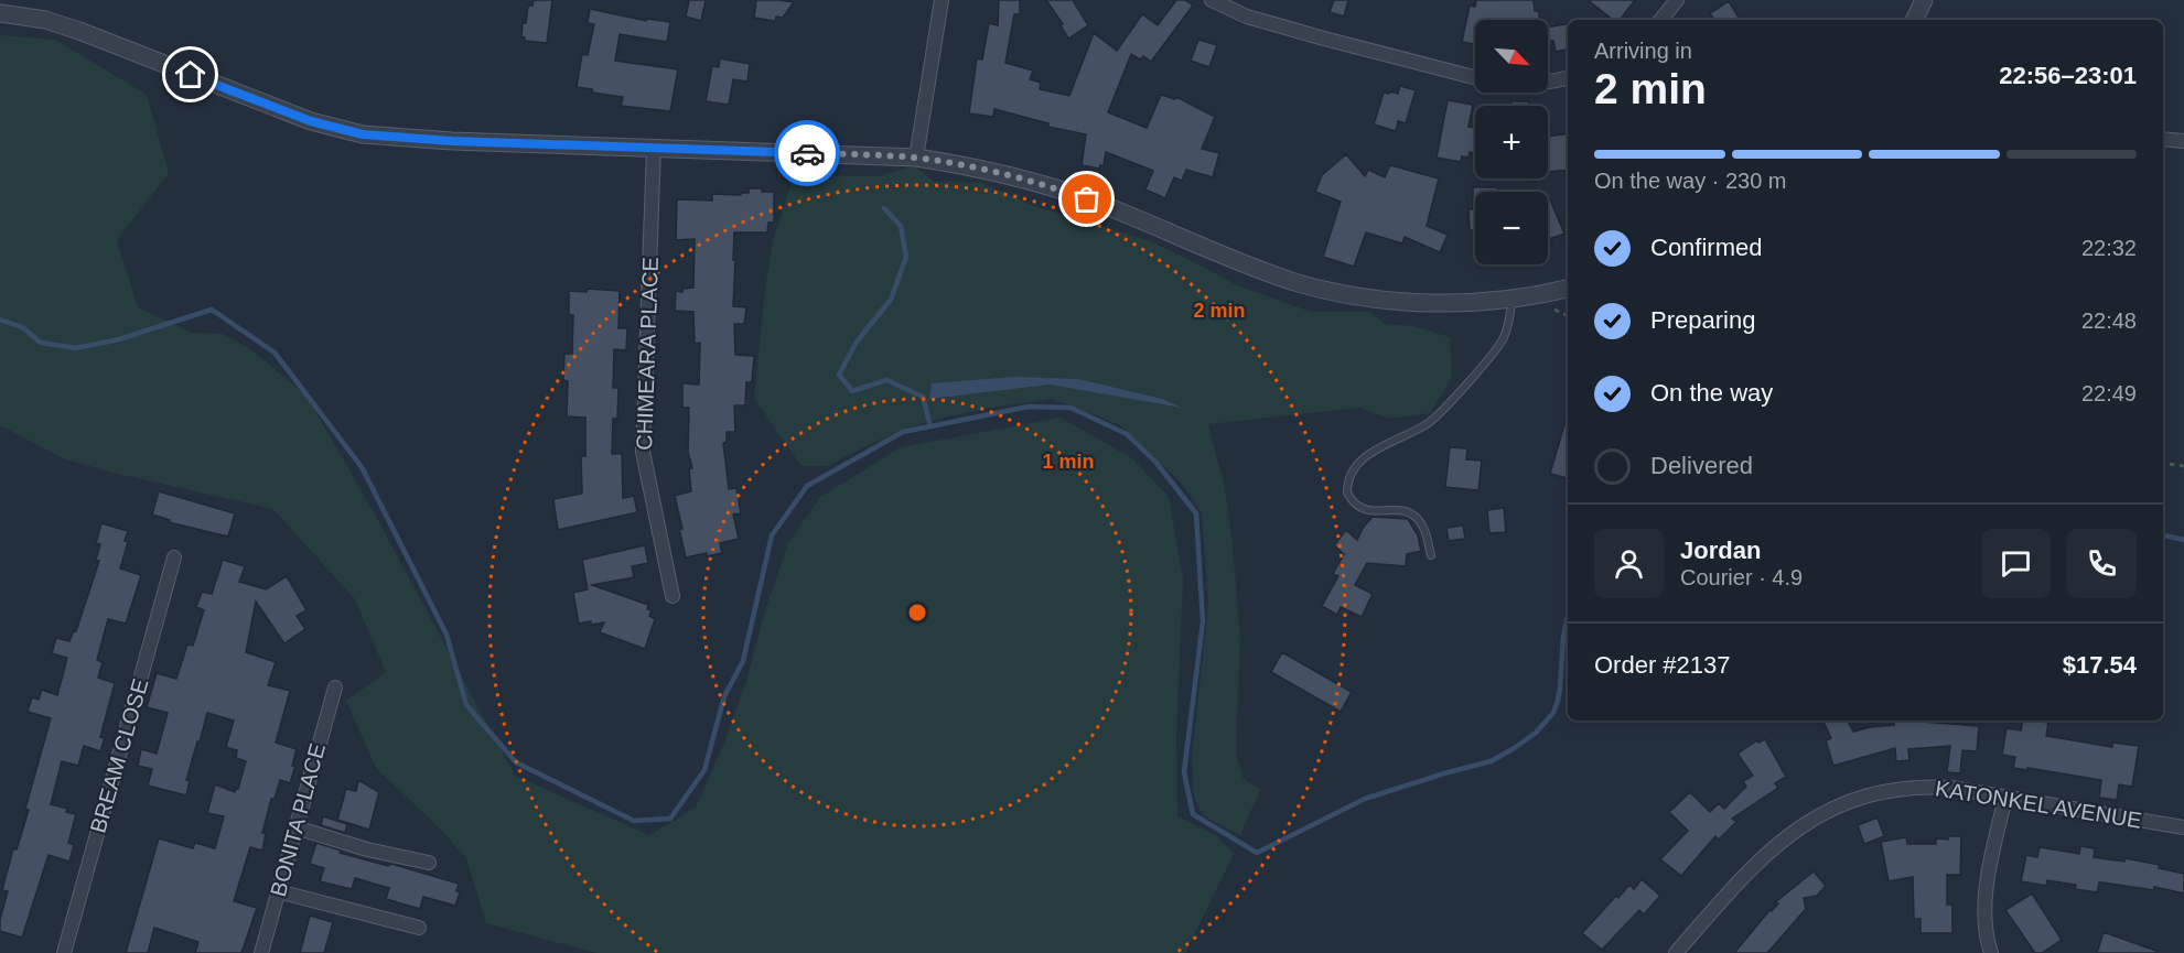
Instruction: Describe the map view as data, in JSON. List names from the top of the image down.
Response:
{
  "streets": {
    "street": [
      "CHIMEARA PLACE",
      "BREAM CLOSE",
      "KATONKEL AVENUE",
      "BONITA PLACE"
    ]
  },
  "north": "bottom right",
  "page": {
    "map_buttons": ["+", "−"],
    "heading": ["2 min", "Arriving in", "22:56–23:01"],
    "panel": [
      "Jordan",
      "Courier · 4.9",
      "Order #2137",
      "$17.54"
    ],
    "bar": "On the way · 230 m",
    "list": [
      ["Confirmed", "22:32"],
      ["Preparing", "22:48"],
      ["On the way", "22:49"],
      "Delivered"
    ]
  },
  "rings": ["2 min", "1 min"]
}
